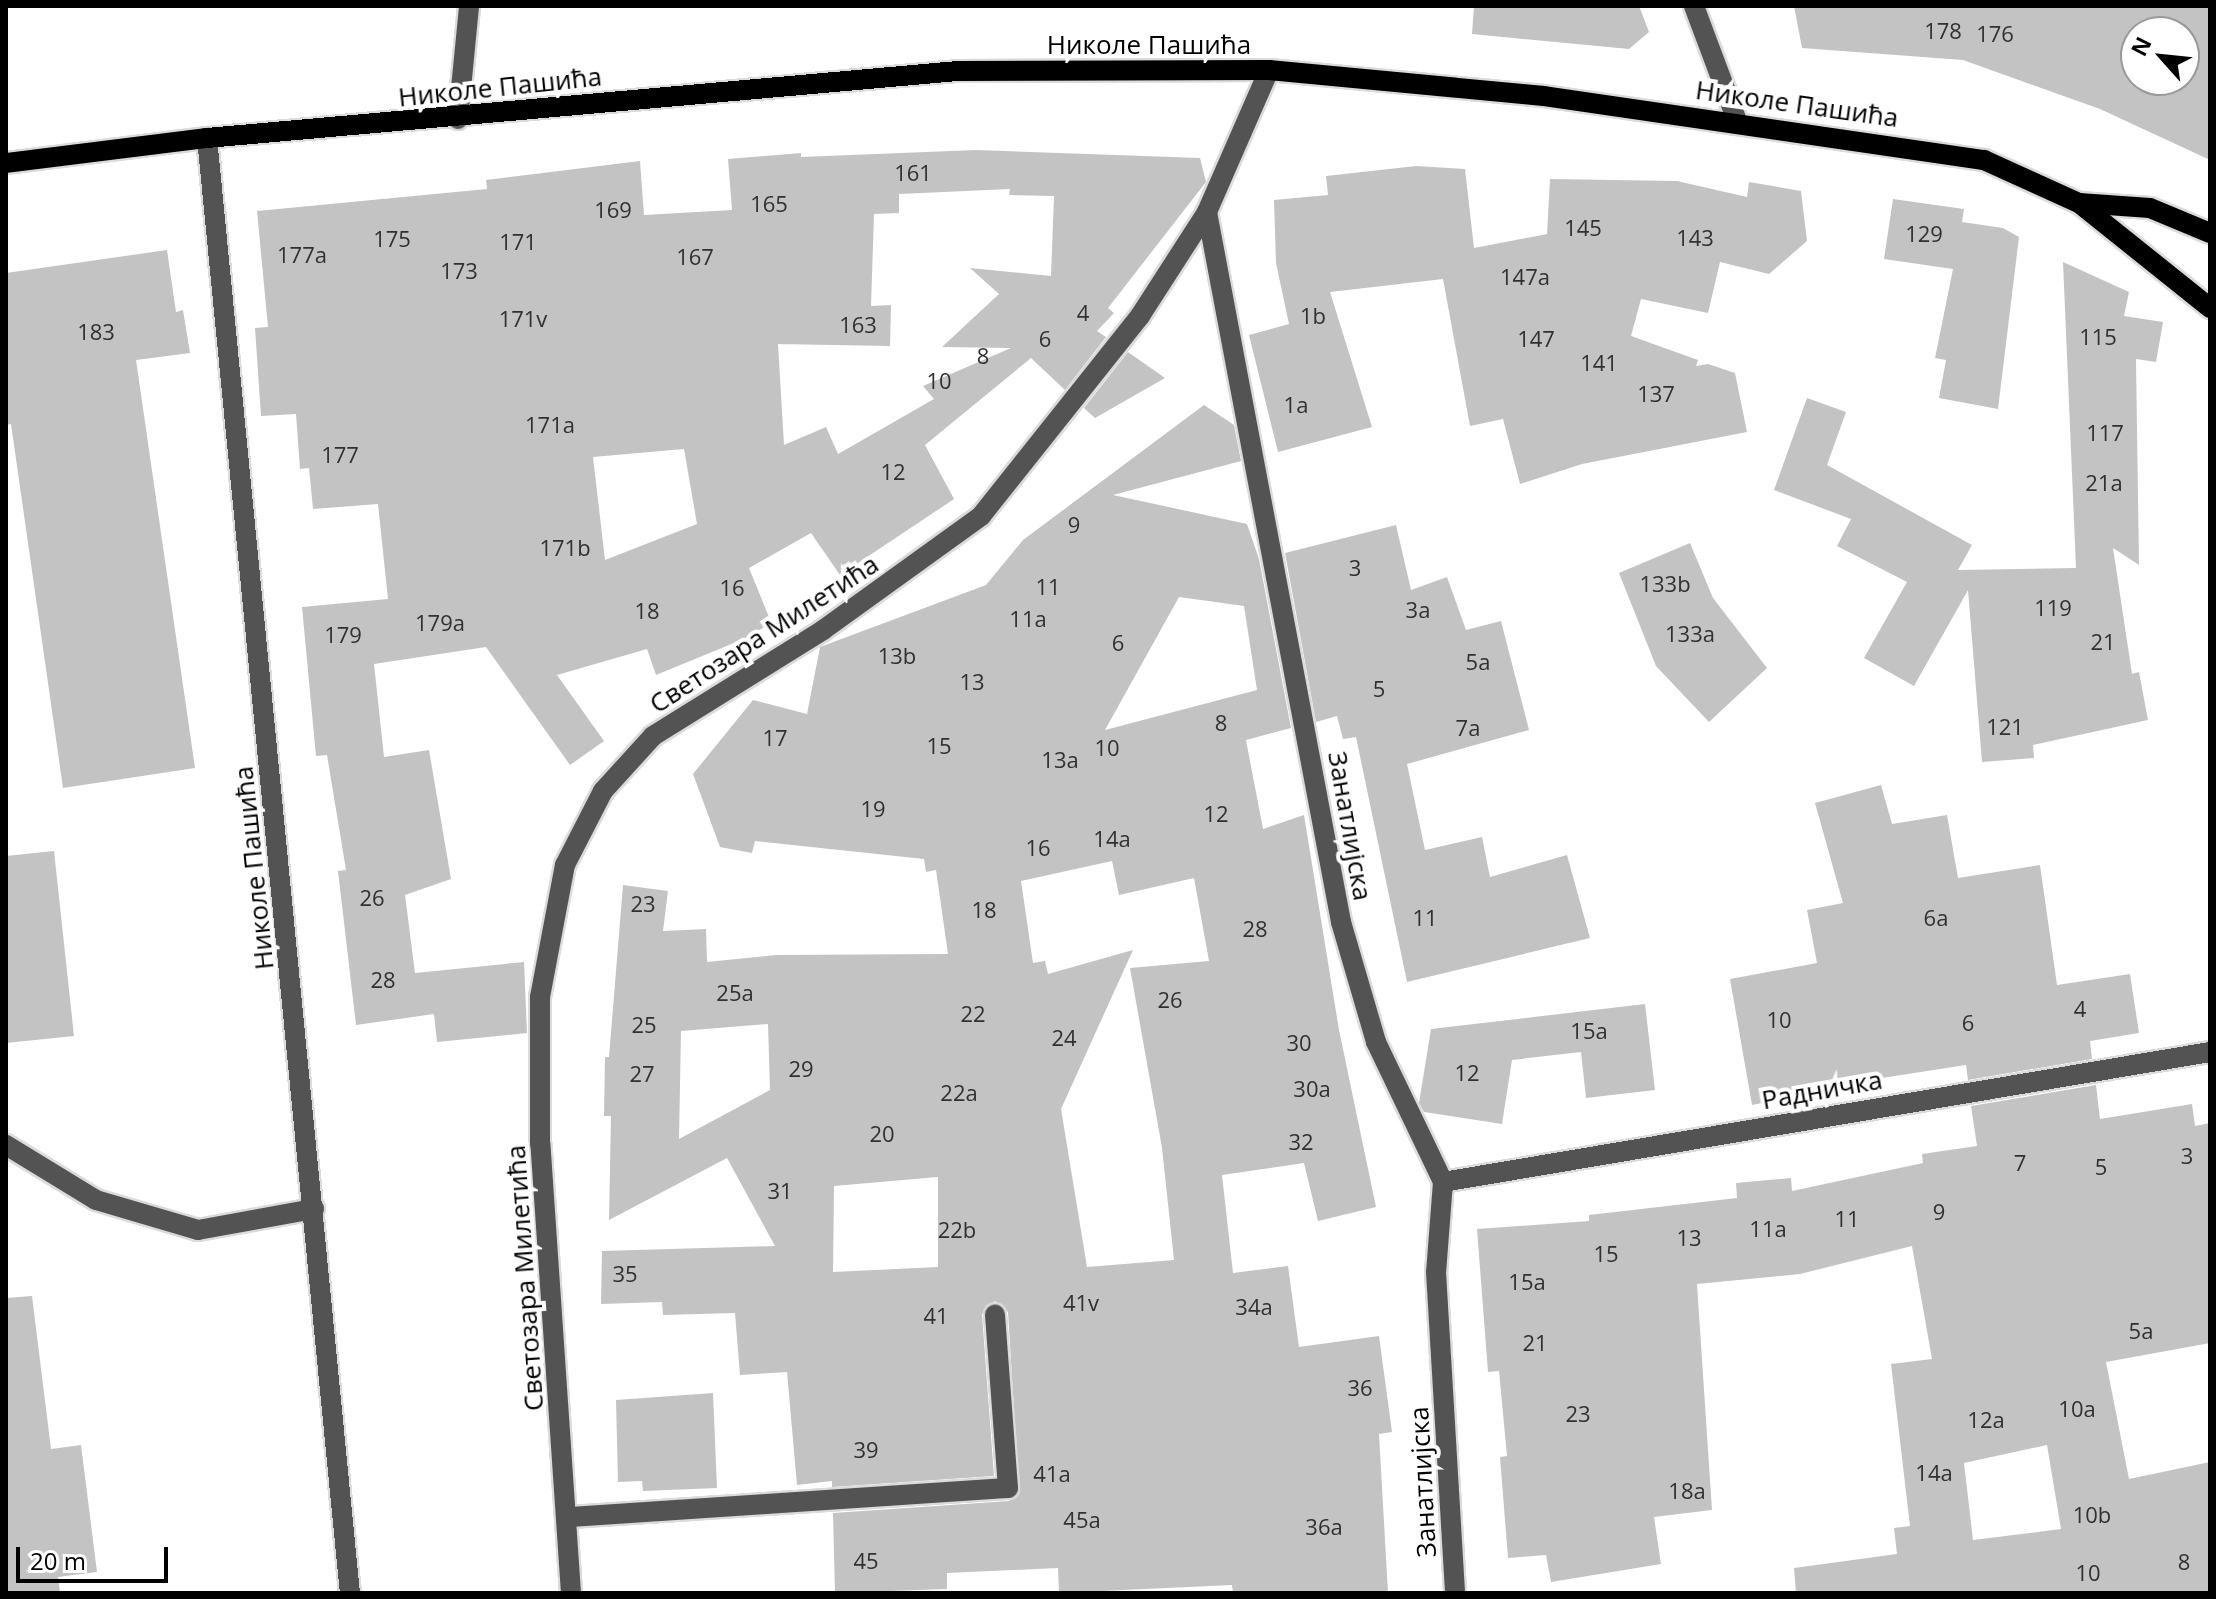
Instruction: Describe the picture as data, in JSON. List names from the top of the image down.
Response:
{
  "streets": {
    "main road": ["Николе Пашића"],
    "street": ["Светозара Милетића", "Занатлијска", "Радничка"]
  },
  "crossings": [
    ["Светозара Милетића", "Занатлијска"],
    ["Занатлијска", "Радничка"]
  ],
  "house_numbers": [
    "178",
    "176",
    "161",
    "165",
    "169",
    "145",
    "129",
    "143",
    "175",
    "171",
    "177a",
    "167",
    "173",
    "147a",
    "4",
    "1b",
    "171v",
    "163",
    "183",
    "115",
    "6",
    "147",
    "8",
    "141",
    "10",
    "137",
    "1a",
    "171a",
    "117",
    "177",
    "12",
    "21a",
    "9",
    "171b",
    "3",
    "133b",
    "11",
    "16",
    "119",
    "3a",
    "18",
    "11a",
    "179a",
    "133a",
    "179",
    "21",
    "6",
    "13b",
    "5a",
    "13",
    "5",
    "8",
    "121",
    "7a",
    "17",
    "15",
    "10",
    "13a",
    "19",
    "12",
    "14a",
    "16",
    "26",
    "23",
    "18",
    "11",
    "6a",
    "28",
    "28",
    "25a",
    "26",
    "4",
    "22",
    "10",
    "6",
    "25",
    "15a",
    "24",
    "30",
    "29",
    "12",
    "27",
    "30a",
    "22a",
    "20",
    "32",
    "3",
    "7",
    "5",
    "31",
    "9",
    "11",
    "11a",
    "22b",
    "13",
    "15",
    "35",
    "15a",
    "41v",
    "34a",
    "41",
    "5a",
    "21",
    "36",
    "10a",
    "23",
    "12a",
    "39",
    "14a",
    "41a",
    "18a",
    "10b",
    "45a",
    "36a",
    "45",
    "8",
    "10"
  ],
  "scale_bar": "20 m",
  "north": "top left"
}
